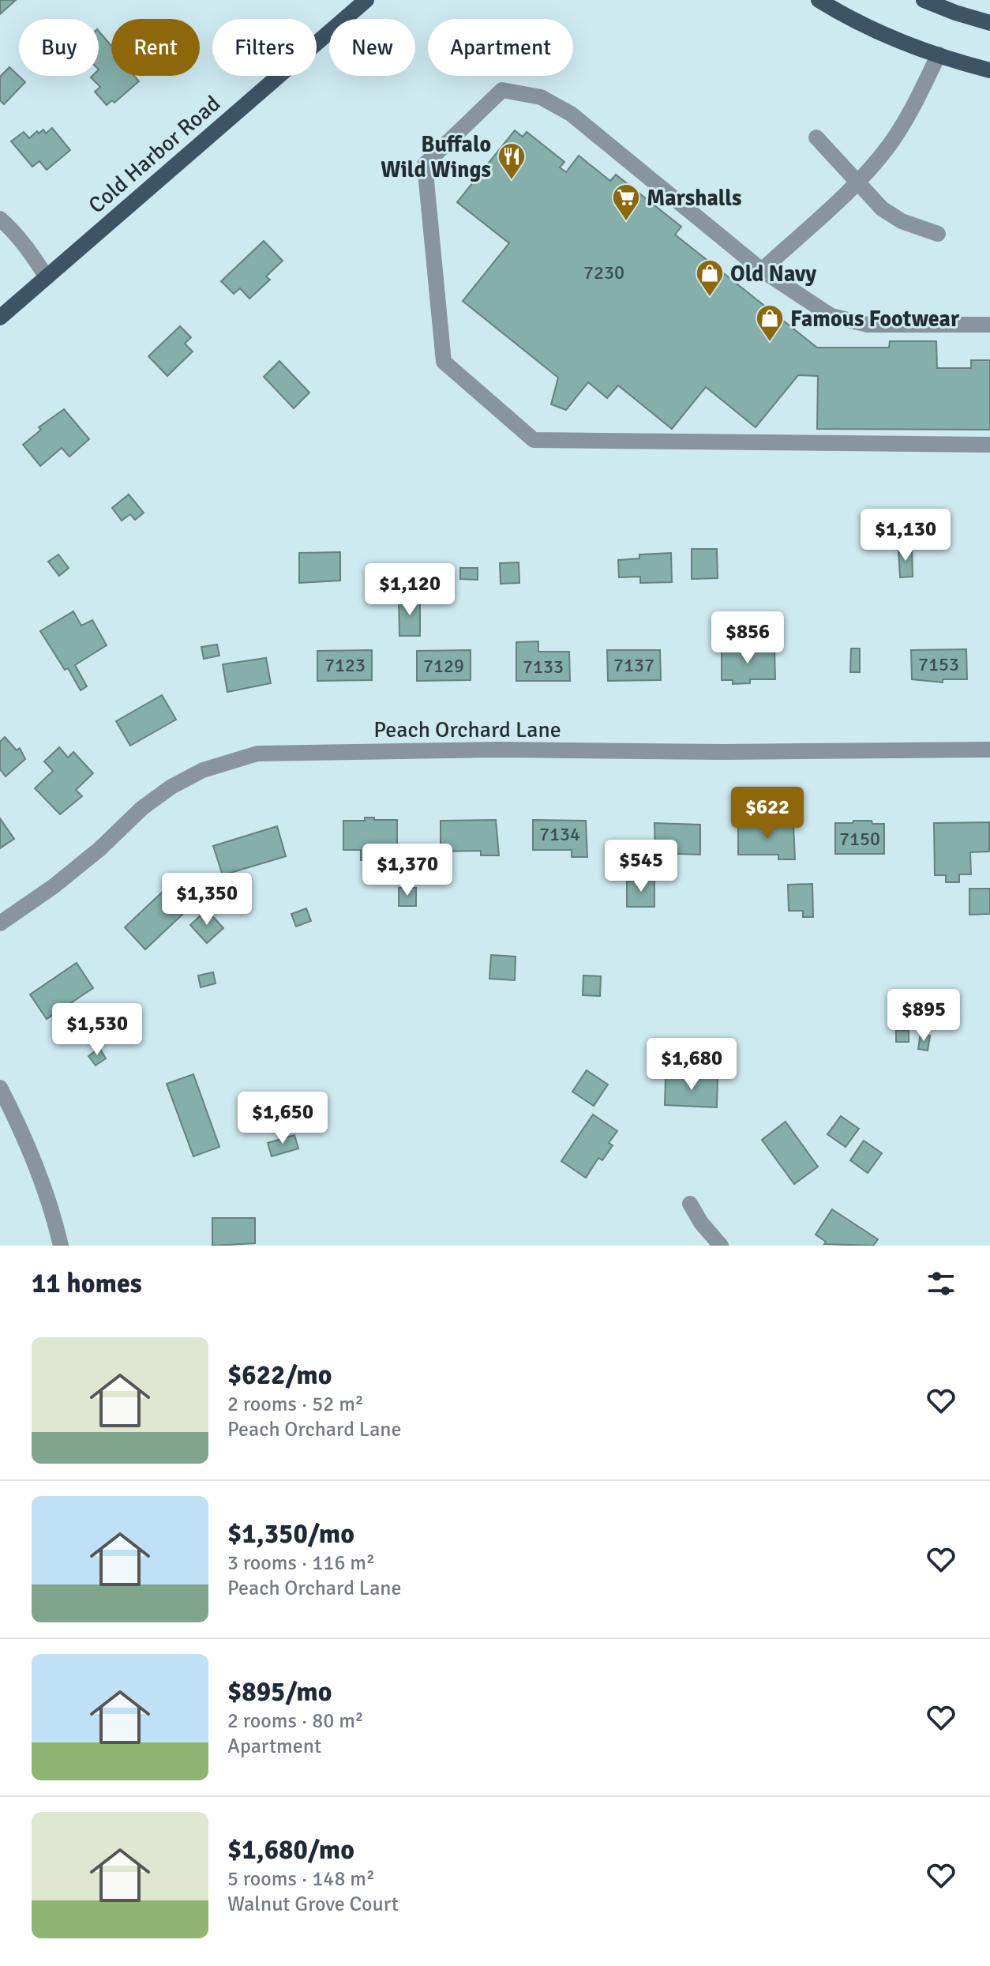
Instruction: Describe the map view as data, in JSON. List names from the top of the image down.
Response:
{
  "streets": {
    "main road": ["Cold Harbor Road"],
    "street": ["Peach Orchard Lane"]
  },
  "places": {
    "restaurant": ["Buffalo Wild Wings"],
    "supermarket": ["Marshalls"],
    "shop": ["Old Navy", "Famous Footwear"]
  },
  "house_numbers": [
    "7230",
    "7153",
    "7123",
    "7137",
    "7129",
    "7133",
    "7134",
    "7150"
  ],
  "page": {
    "chip": [
      "Buy",
      "Rent",
      "Filters",
      "New",
      "Apartment"
    ],
    "price": [
      "$1,130",
      "$1,120",
      "$856",
      "$622",
      "$545",
      "$1,370",
      "$1,350",
      "$895",
      "$1,530",
      "$1,680",
      "$1,650"
    ],
    "heading": "11 homes",
    "list": [
      {
        "name": "$622/mo",
        "note": "2 rooms · 52 m² · Peach Orchard Lane"
      },
      {
        "name": "$1,350/mo",
        "note": "3 rooms · 116 m² · Peach Orchard Lane"
      },
      {
        "name": "$895/mo",
        "note": "2 rooms · 80 m² · Apartment"
      },
      {
        "name": "$1,680/mo",
        "note": "5 rooms · 148 m² · Walnut Grove Court"
      }
    ]
  }
}
